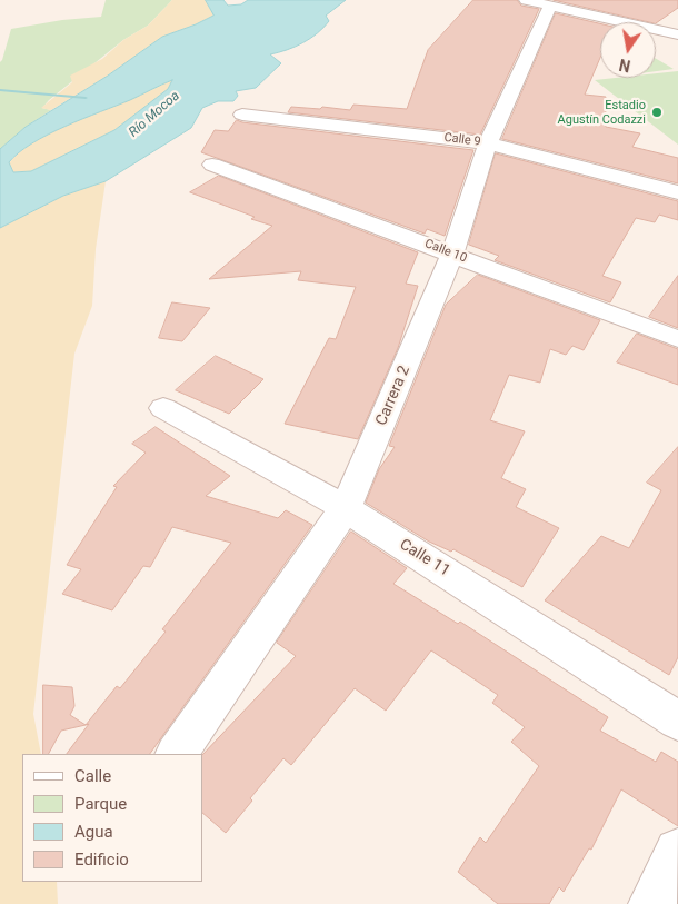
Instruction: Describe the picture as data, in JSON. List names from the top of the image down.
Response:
{
  "streets": {
    "street": [
      "Calle 9",
      "Calle 10",
      "Carrera 2",
      "Calle 11"
    ]
  },
  "crossings": [
    ["Calle 9", "Carrera 2"],
    ["Calle 10", "Carrera 2"],
    ["Carrera 2", "Calle 11"]
  ],
  "water": ["Río Mocoa"],
  "places": ["Estadio Agustín Codazzi"],
  "legend": [
    "Calle",
    "Parque",
    "Agua",
    "Edificio"
  ],
  "north": "bottom"
}
